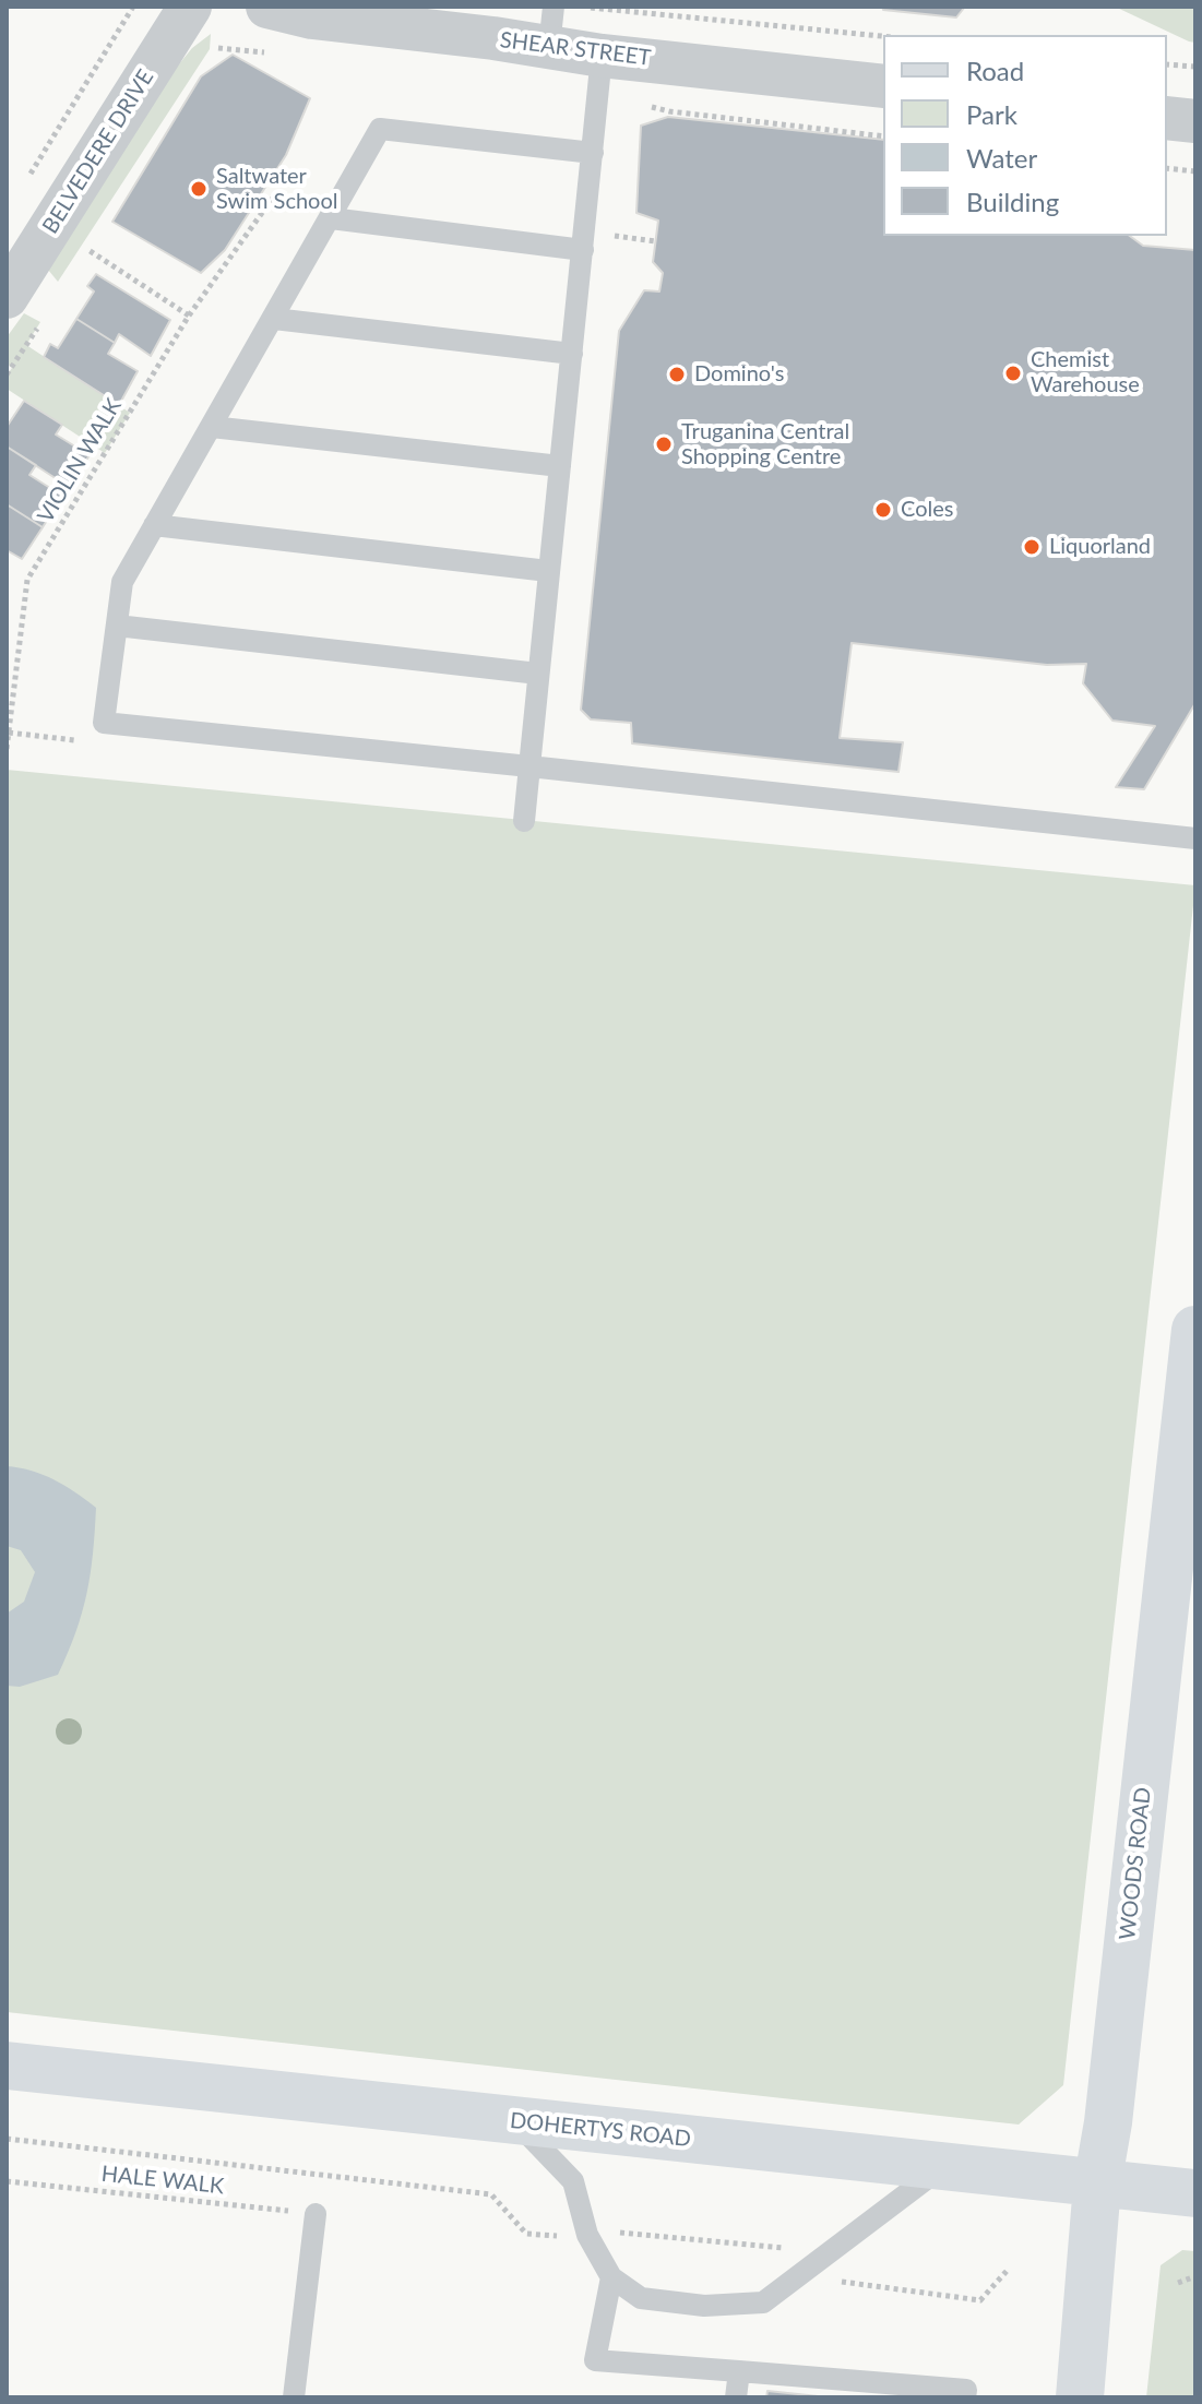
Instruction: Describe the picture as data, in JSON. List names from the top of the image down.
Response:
{
  "streets": {
    "main road": ["WOODS ROAD", "DOHERTYS ROAD"],
    "street": ["SHEAR STREET", "BELVEDERE DRIVE"],
    "path": ["VIOLIN WALK", "HALE WALK"]
  },
  "crossings": [
    ["WOODS ROAD", "DOHERTYS ROAD"]
  ],
  "places": [
    "Saltwater Swim School",
    "Chemist Warehouse",
    "Domino's",
    "Truganina Central Shopping Centre",
    "Coles",
    "Liquorland"
  ],
  "legend": [
    "Road",
    "Park",
    "Water",
    "Building"
  ]
}
